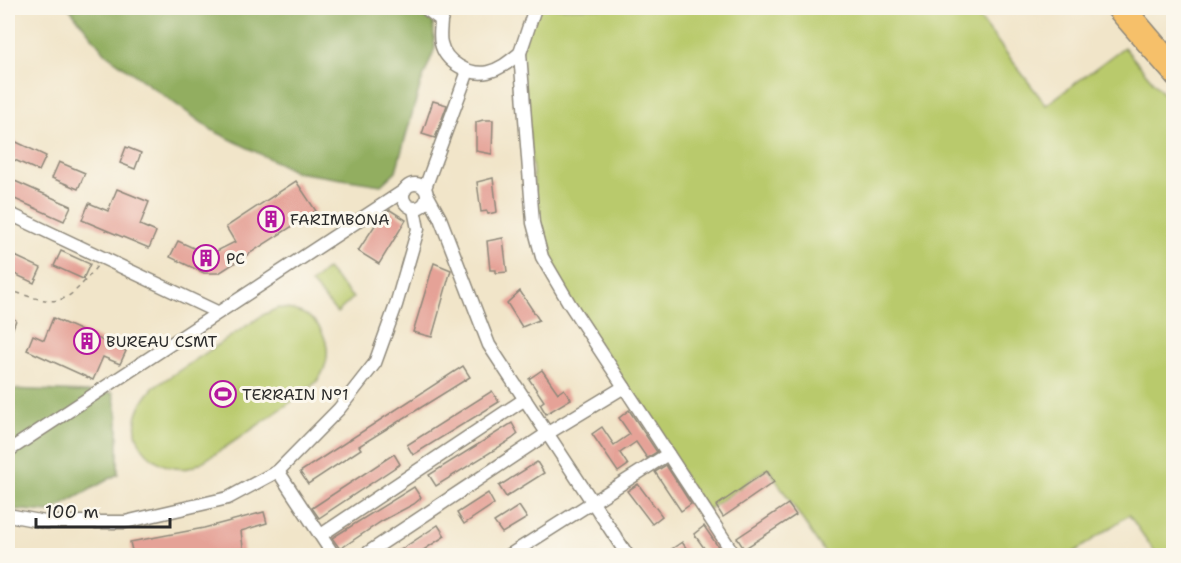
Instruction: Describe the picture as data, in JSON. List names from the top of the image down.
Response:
{
  "places": {
    "building": ["FARIMBONA", "PC", "BUREAU CSMT"],
    "sports": ["TERRAIN N°1"]
  },
  "scale_bar": "100 m"
}
